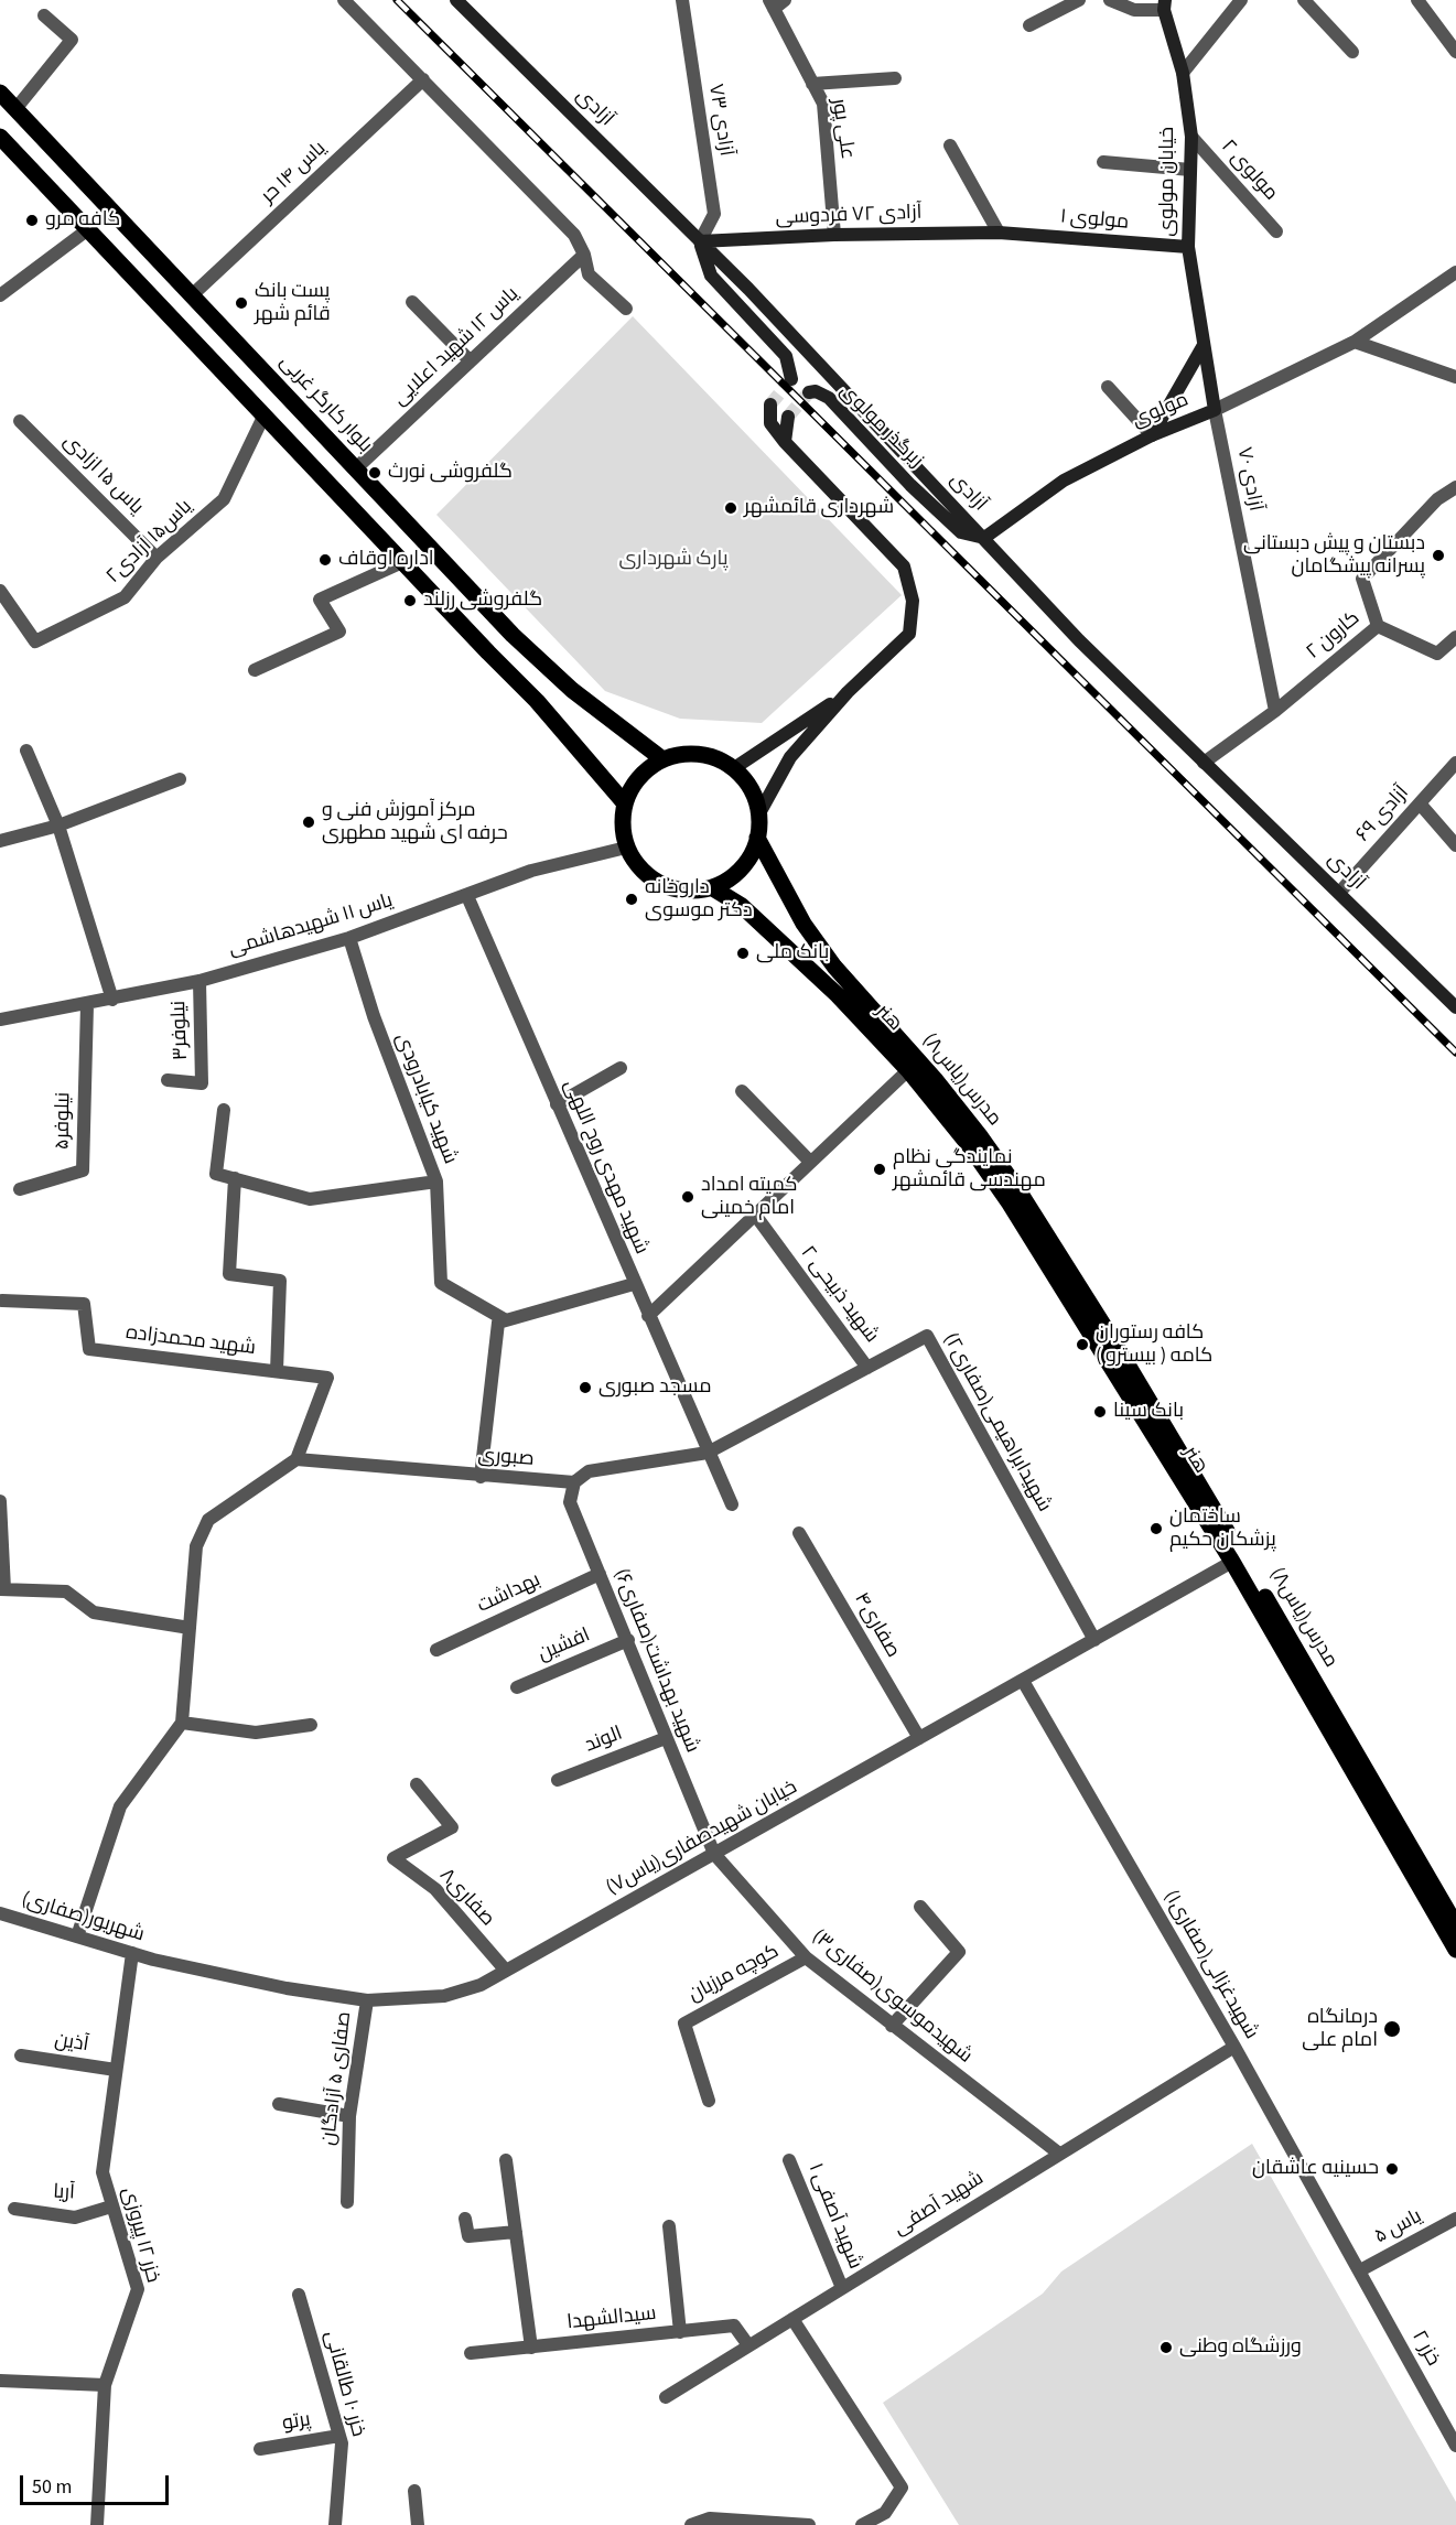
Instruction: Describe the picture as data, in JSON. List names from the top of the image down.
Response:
{
  "streets": {
    "main road": ["بلوار کارگر غربی", "هنر", "مدرس(یاس۸)"],
    "street": [
      "آزادی",
      "آزادی ۷۳",
      "علی پور",
      "مولوی ۲",
      "یاس ۱۴ حر",
      "خیابان مولوی",
      "آزادی ۷۲ فردوسی",
      "مولوی ۱",
      "یاس ۱۲ شهید اعلایی",
      "مولوی",
      "زیرگذر مولوی",
      "یاس ۱۵ ازادی",
      "آزادی ۷۰",
      "یاس۱۵ آزادی۲",
      "کارون ۲",
      "آزادی ۶۹",
      "یاس ۱۱ شهیدهاشمی",
      "نیلوفر۳",
      "شهید کیابادرودی",
      "نیلوفر۵",
      "شهید مهدی روح اللهی",
      "شهید ذبیحی ۲",
      "شهید محمدزاده",
      "شهیدابراهیمی(صفاری۲)",
      "صبوری",
      "بهداشت",
      "صفاری۴",
      "افشین",
      "شهید بهداشت(صفاری۶)",
      "الوند",
      "خیابان شهیدصفاری(یاس۷)",
      "صفاری۸",
      "شهریور(صفاری)",
      "شهیدغزالی(صفاری۱)",
      "کوچه مرزبان",
      "شهیدموسوی(صفاری۳)",
      "آذین",
      "صفاری ۵ آزادگان",
      "آریا",
      "شهید آصفی",
      "شهید آصفی ۱",
      "یاس ۵",
      "خزر ۱۲ پیروزی",
      "سیدالشهدا",
      "خزر ۲",
      "خزر ۱۰ طالقانی",
      "پرتو"
    ]
  },
  "crossings": [
    ["آزادی", "آزادی ۷۳"],
    ["آزادی", "آزادی ۷۲ فردوسی"],
    ["آزادی", "مولوی"],
    ["آزادی", "زیرگذر مولوی"],
    ["آزادی", "کارون ۲"],
    ["آزادی", "آزادی ۶۹"],
    ["آزادی ۷۳", "آزادی ۷۲ فردوسی"],
    ["علی پور", "آزادی ۷۲ فردوسی"],
    ["مولوی ۲", "خیابان مولوی"],
    ["یاس ۱۴ حر", "بلوار کارگر غربی"],
    ["خیابان مولوی", "مولوی ۱"],
    ["خیابان مولوی", "مولوی"],
    ["آزادی ۷۲ فردوسی", "مولوی ۱"],
    ["مولوی ۱", "مولوی"],
    ["یاس ۱۲ شهید اعلایی", "بلوار کارگر غربی"],
    ["بلوار کارگر غربی", "یاس ۱۱ شهیدهاشمی"],
    ["بلوار کارگر غربی", "هنر"],
    ["بلوار کارگر غربی", "مدرس(یاس۸)"],
    ["مولوی", "زیرگذر مولوی"],
    ["مولوی", "آزادی ۷۰"],
    ["یاس ۱۵ ازادی", "یاس۱۵ آزادی۲"],
    ["آزادی ۷۰", "کارون ۲"],
    ["یاس ۱۱ شهیدهاشمی", "هنر"],
    ["یاس ۱۱ شهیدهاشمی", "نیلوفر۳"],
    ["یاس ۱۱ شهیدهاشمی", "مدرس(یاس۸)"],
    ["یاس ۱۱ شهیدهاشمی", "شهید کیابادرودی"],
    ["یاس ۱۱ شهیدهاشمی", "نیلوفر۵"],
    ["یاس ۱۱ شهیدهاشمی", "شهید مهدی روح اللهی"],
    ["هنر", "مدرس(یاس۸)"],
    ["هنر", "خیابان شهیدصفاری(یاس۷)"],
    ["شهید مهدی روح اللهی", "شهیدابراهیمی(صفاری۲)"],
    ["شهید مهدی روح اللهی", "صبوری"],
    ["شهید ذبیحی ۲", "شهیدابراهیمی(صفاری۲)"],
    ["شهید محمدزاده", "صبوری"],
    ["شهیدابراهیمی(صفاری۲)", "صبوری"],
    ["شهیدابراهیمی(صفاری۲)", "خیابان شهیدصفاری(یاس۷)"],
    ["صبوری", "شهید بهداشت(صفاری۶)"],
    ["بهداشت", "شهید بهداشت(صفاری۶)"],
    ["صفاری۴", "خیابان شهیدصفاری(یاس۷)"],
    ["افشین", "شهید بهداشت(صفاری۶)"],
    ["شهید بهداشت(صفاری۶)", "الوند"],
    ["شهید بهداشت(صفاری۶)", "خیابان شهیدصفاری(یاس۷)"],
    ["شهید بهداشت(صفاری۶)", "شهیدموسوی(صفاری۳)"],
    ["خیابان شهیدصفاری(یاس۷)", "صفاری۸"],
    ["خیابان شهیدصفاری(یاس۷)", "شهریور(صفاری)"],
    ["خیابان شهیدصفاری(یاس۷)", "شهیدغزالی(صفاری۱)"],
    ["خیابان شهیدصفاری(یاس۷)", "شهیدموسوی(صفاری۳)"],
    ["خیابان شهیدصفاری(یاس۷)", "صفاری ۵ آزادگان"],
    ["شهریور(صفاری)", "خزر ۱۲ پیروزی"],
    ["شهیدغزالی(صفاری۱)", "شهید آصفی"],
    ["شهیدغزالی(صفاری۱)", "یاس ۵"],
    ["شهیدغزالی(صفاری۱)", "خزر ۲"],
    ["کوچه مرزبان", "شهیدموسوی(صفاری۳)"],
    ["شهیدموسوی(صفاری۳)", "شهید آصفی"],
    ["آذین", "خزر ۱۲ پیروزی"],
    ["آریا", "خزر ۱۲ پیروزی"],
    ["شهید آصفی", "شهید آصفی ۱"],
    ["شهید آصفی", "سیدالشهدا"],
    ["یاس ۵", "خزر ۲"],
    ["خزر ۱۰ طالقانی", "پرتو"]
  ],
  "parks": ["پارک شهرداری"],
  "places": [
    "کافه مرو",
    "پست بانک قائم شهر",
    "گلفروشی نورث",
    "شهرداری قائمشهر",
    "دبستان و پیش دبستانی پسرانه پیشگامان",
    "اداره اوقاف",
    "گلفروشی رزلند",
    "مرکز آموزش فنی و حرفه ای شهید مطهری",
    "داروخانه دکتر موسوی",
    "بانک ملی",
    "نمایندگی نظام مهندسی قائمشهر",
    "کمیته امداد امام خمینی",
    "کافه رستوران کامه ( بیسترو )",
    "مسجد صبوری",
    "بانک سینا",
    "ساختمان پزشکان حکیم",
    "درمانگاه امام علی",
    "حسینیه عاشقان",
    "ورزشگاه وطنی"
  ],
  "scale_bar": "50 m"
}
